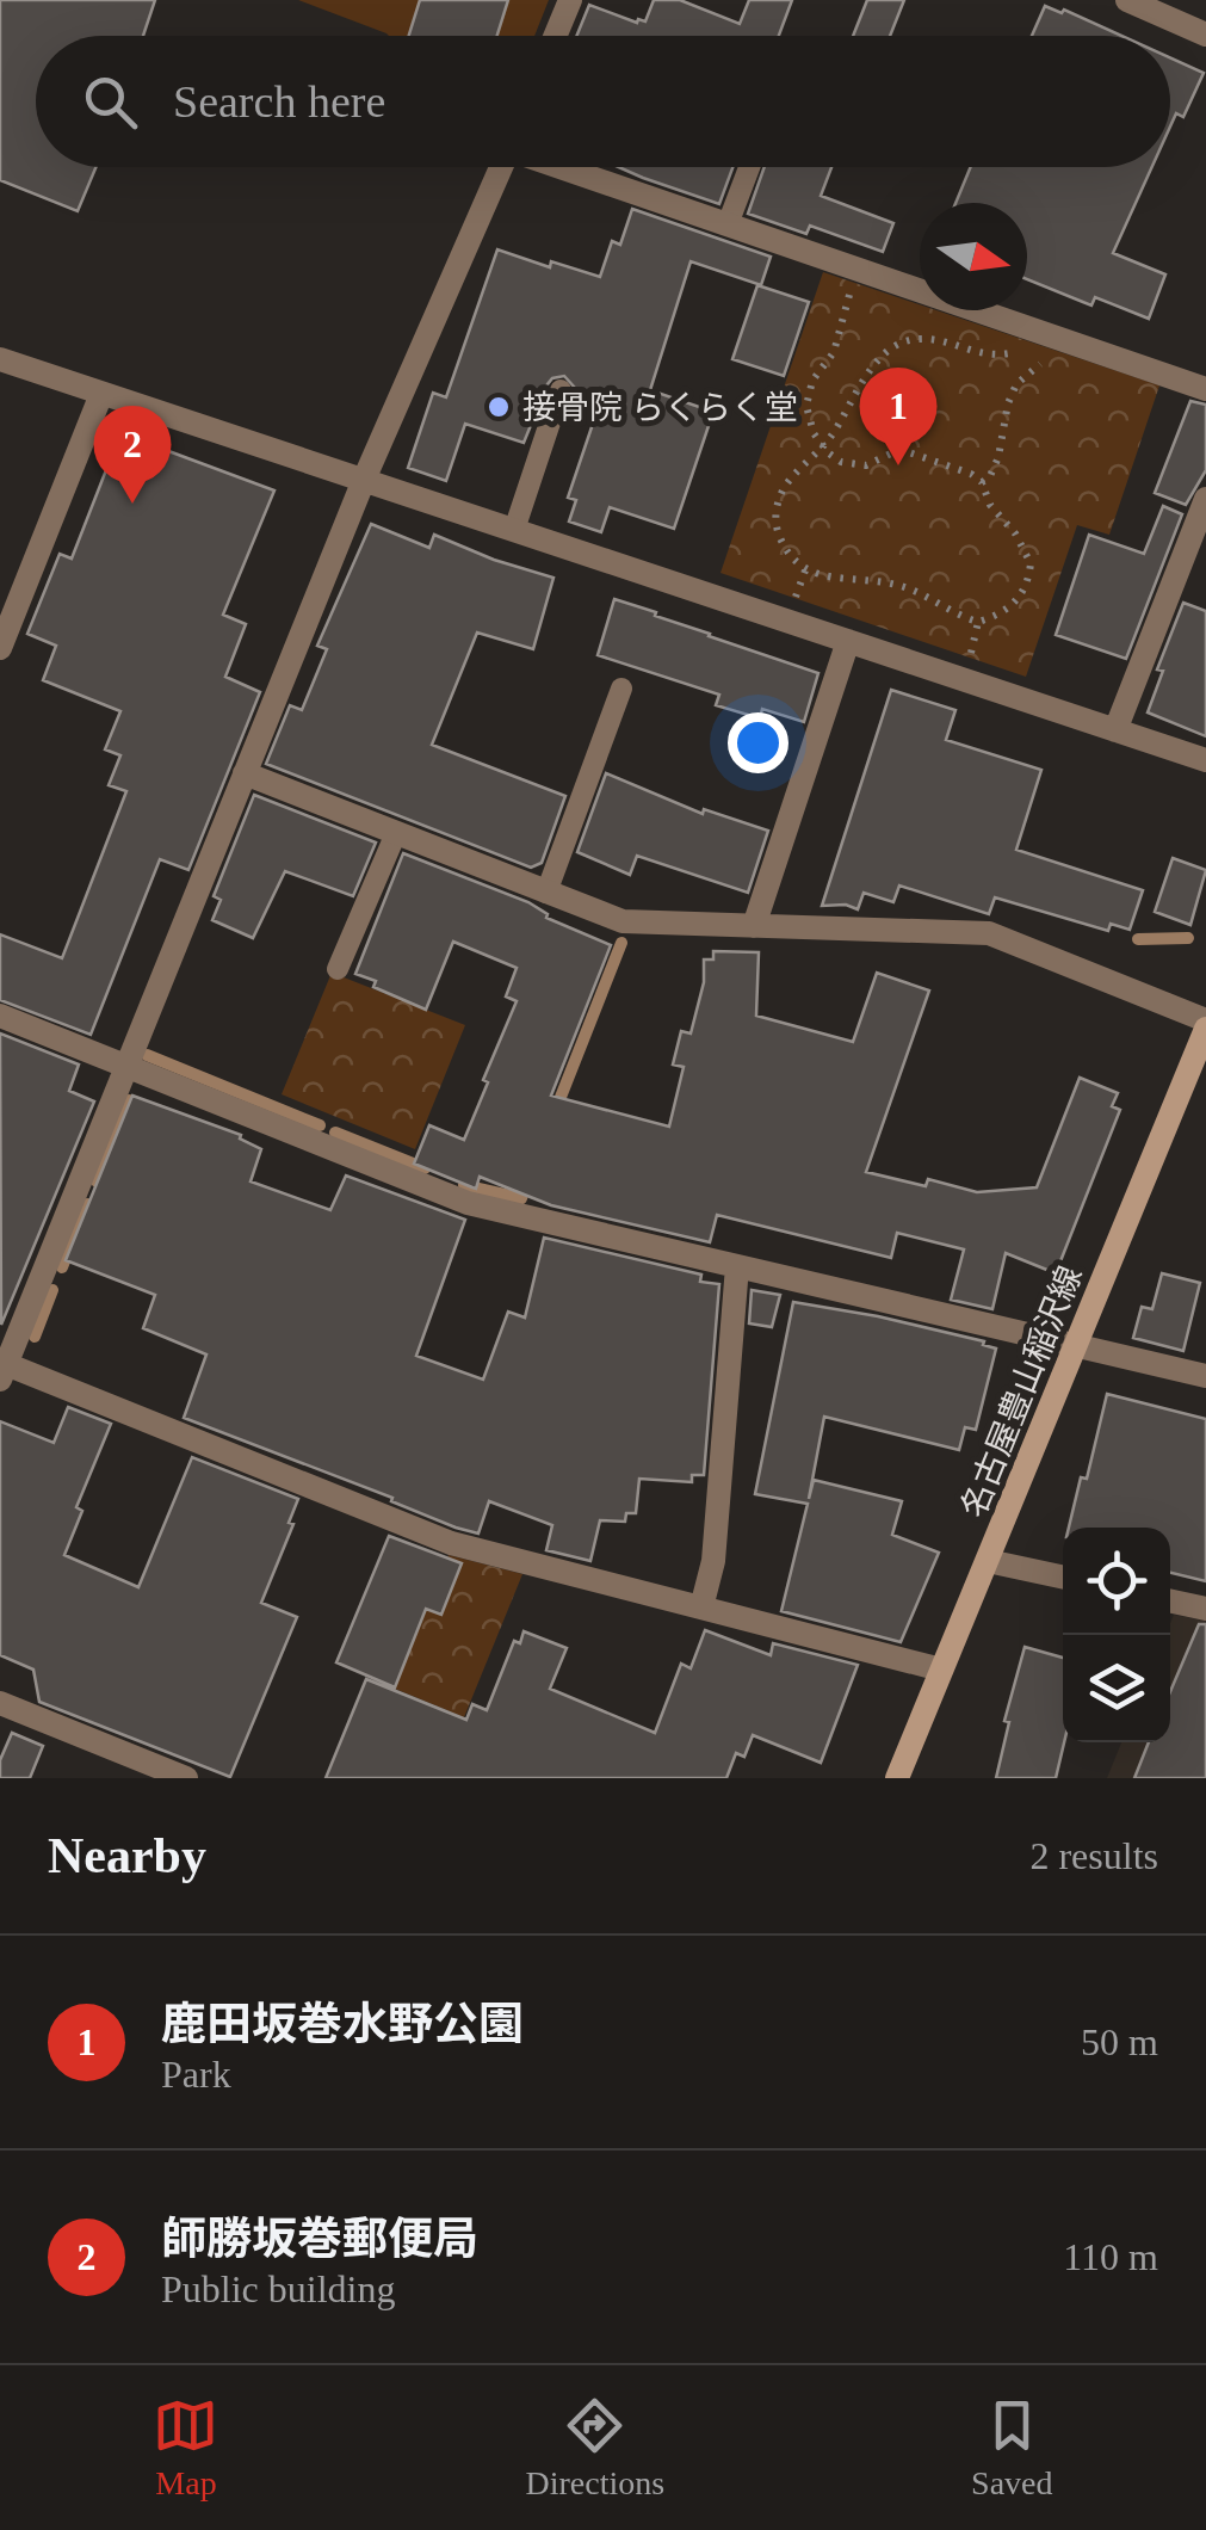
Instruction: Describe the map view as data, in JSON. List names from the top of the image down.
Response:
{
  "streets": {
    "main road": ["名古屋豊山稲沢線"]
  },
  "places": ["接骨院 らくらく堂"],
  "north": "right",
  "page": {
    "search": "Search here",
    "pins": ["1", "2"],
    "heading": ["Nearby", "2 results"],
    "list": [
      {
        "mark": "1",
        "name": "鹿田坂巻水野公園",
        "note": "Park",
        "value": "50 m"
      },
      {
        "mark": "2",
        "name": "師勝坂巻郵便局",
        "note": "Public building",
        "value": "110 m"
      }
    ],
    "nav": ["Map", "Directions", "Saved"]
  }
}
